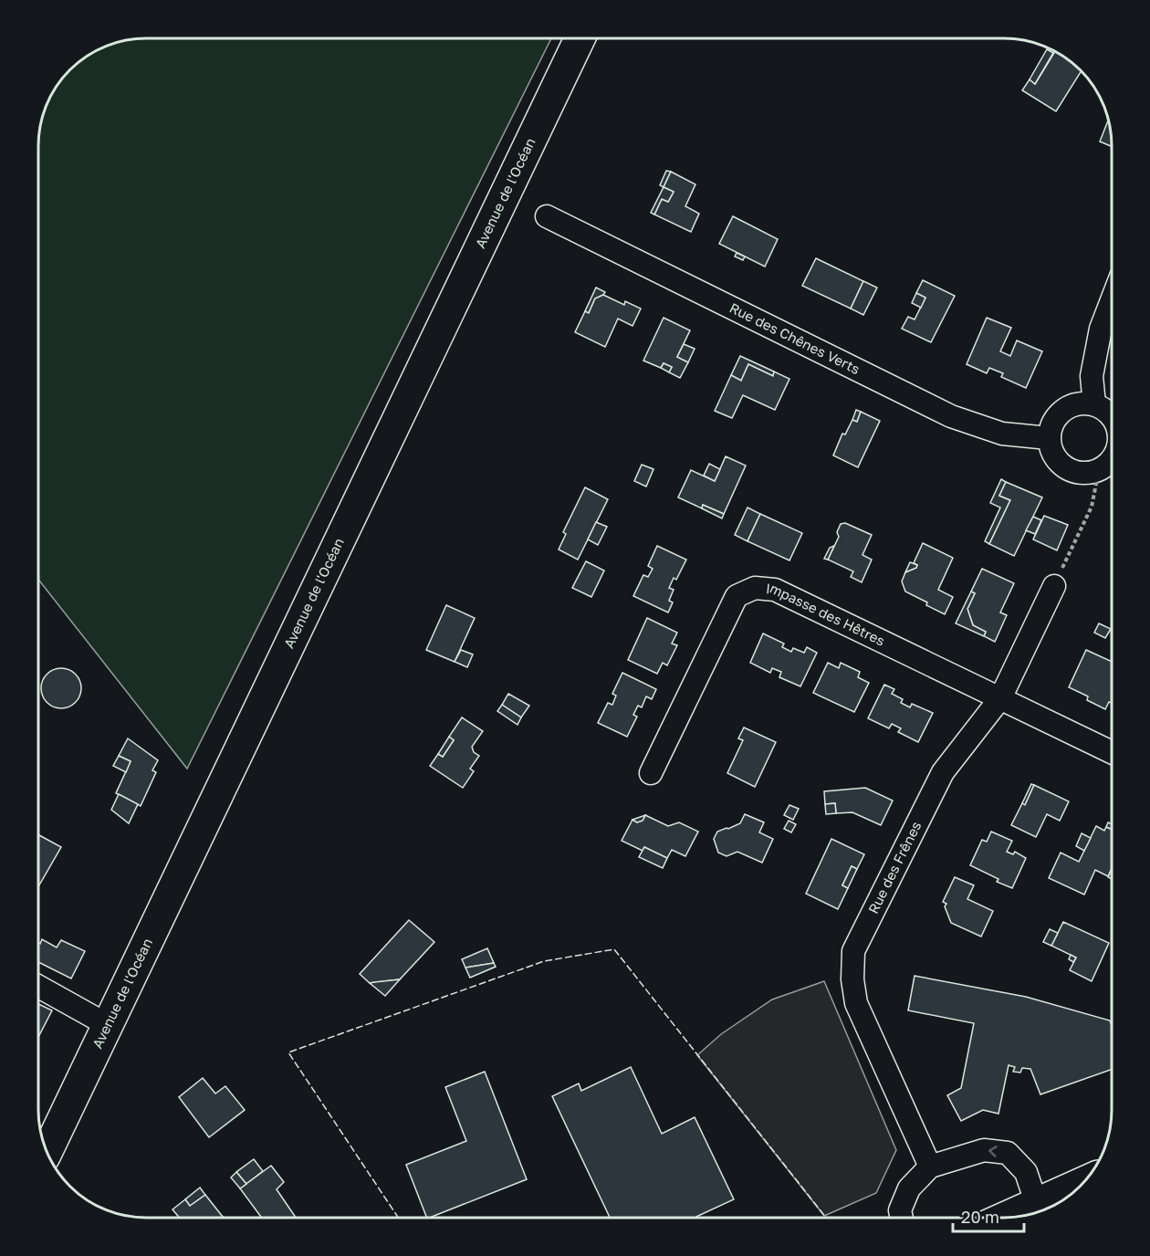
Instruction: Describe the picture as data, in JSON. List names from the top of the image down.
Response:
{
  "streets": {
    "main road": ["Avenue de l'Océan"],
    "street": ["Rue des Chênes Verts", "Impasse des Hêtres", "Rue des Frênes"]
  },
  "crossings": [
    ["Impasse des Hêtres", "Rue des Frênes"]
  ],
  "scale_bar": "20 m"
}
